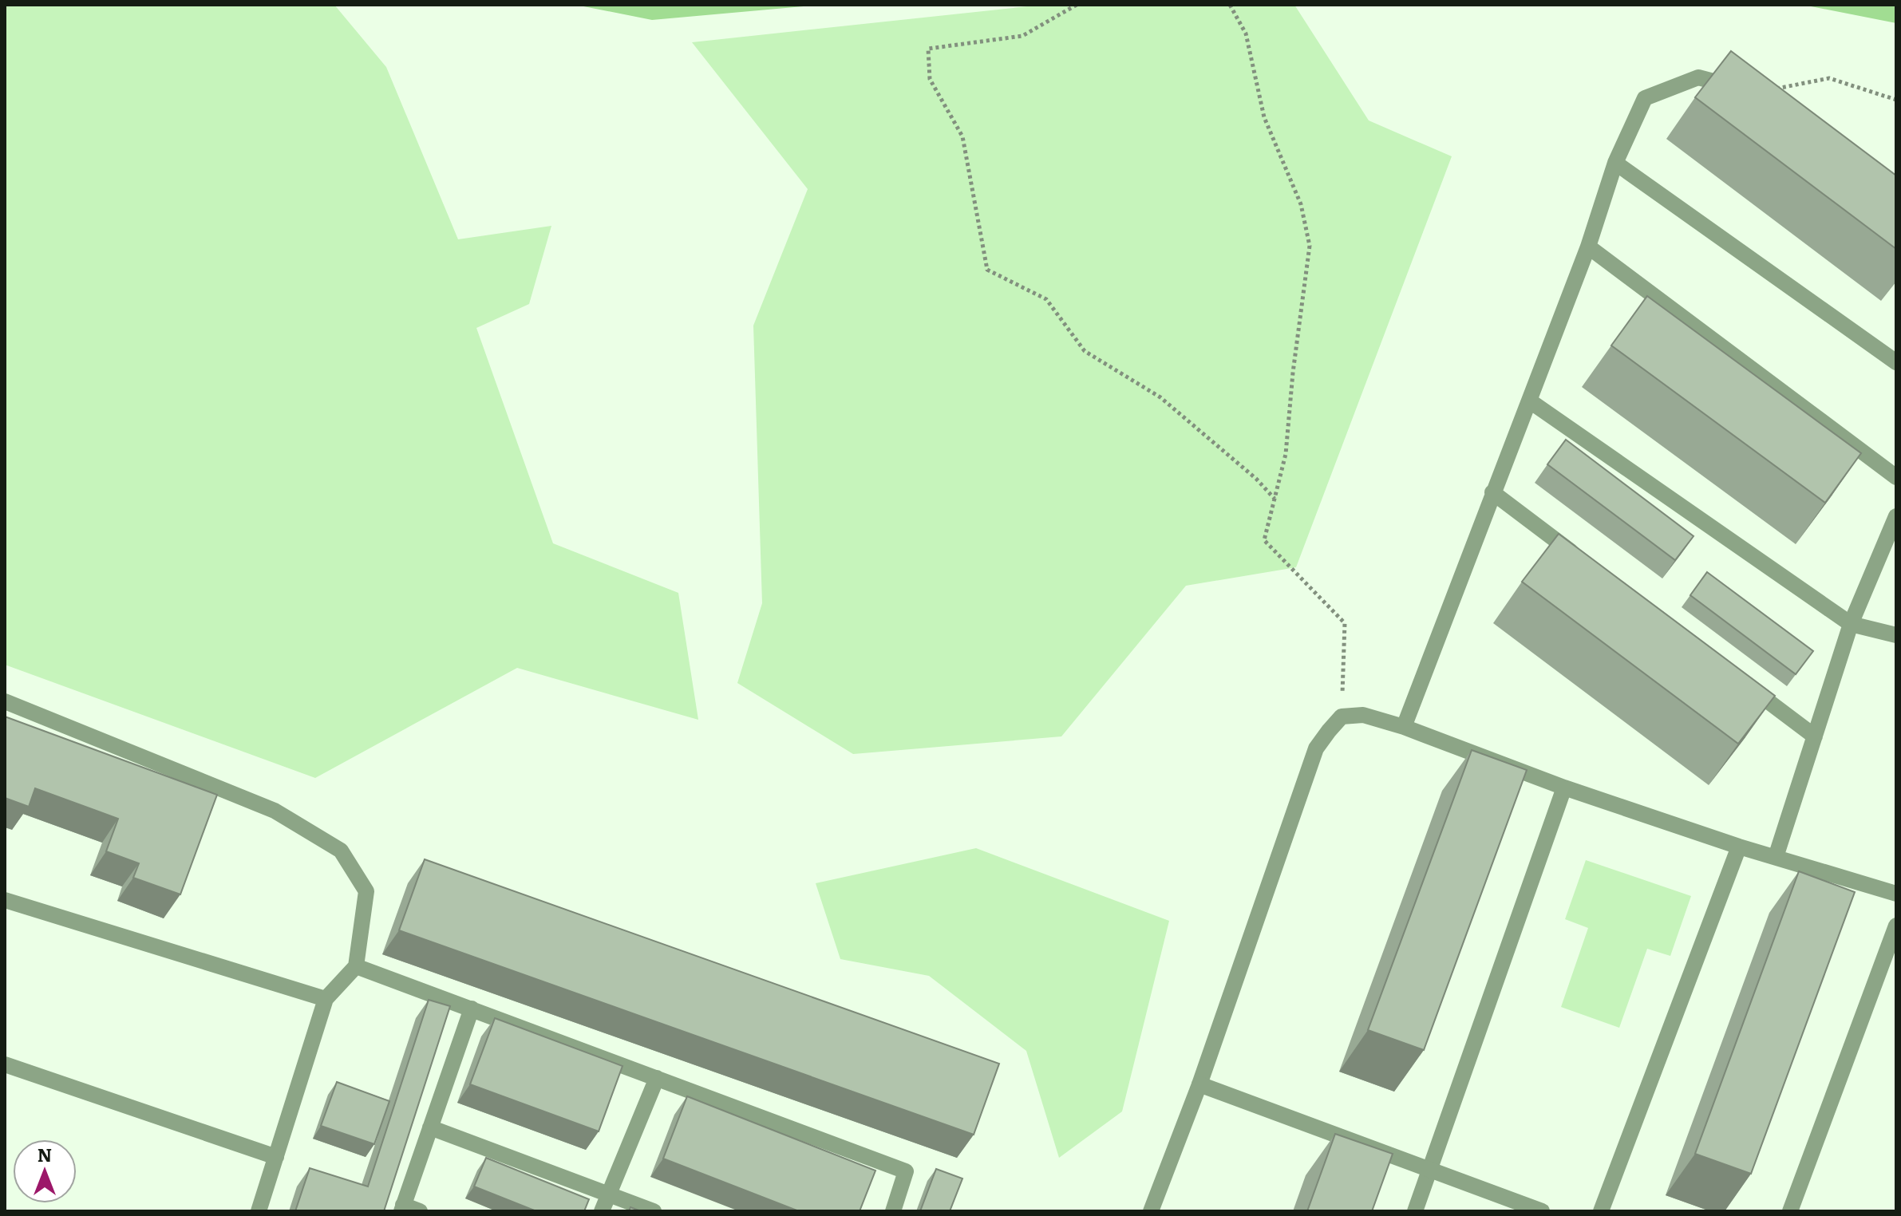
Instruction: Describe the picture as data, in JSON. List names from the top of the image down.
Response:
{
  "north": "top"
}
